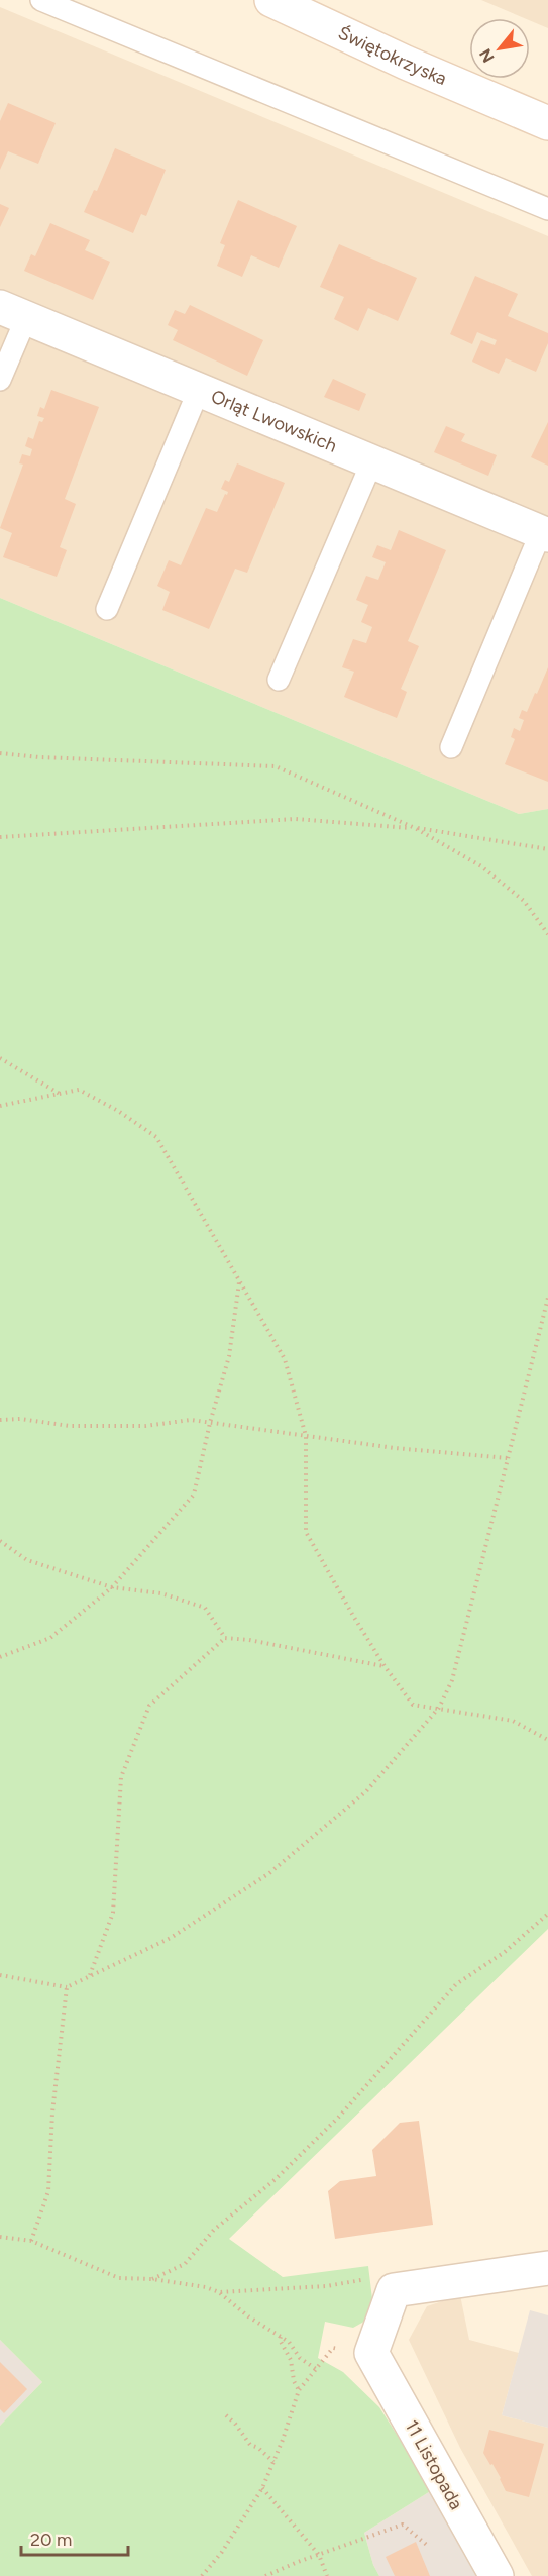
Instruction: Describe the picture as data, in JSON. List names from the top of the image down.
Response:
{
  "streets": {
    "street": ["Świętokrzyska", "Orląt Lwowskich", "11 Listopada"]
  },
  "scale_bar": "20 m",
  "north": "bottom left"
}
